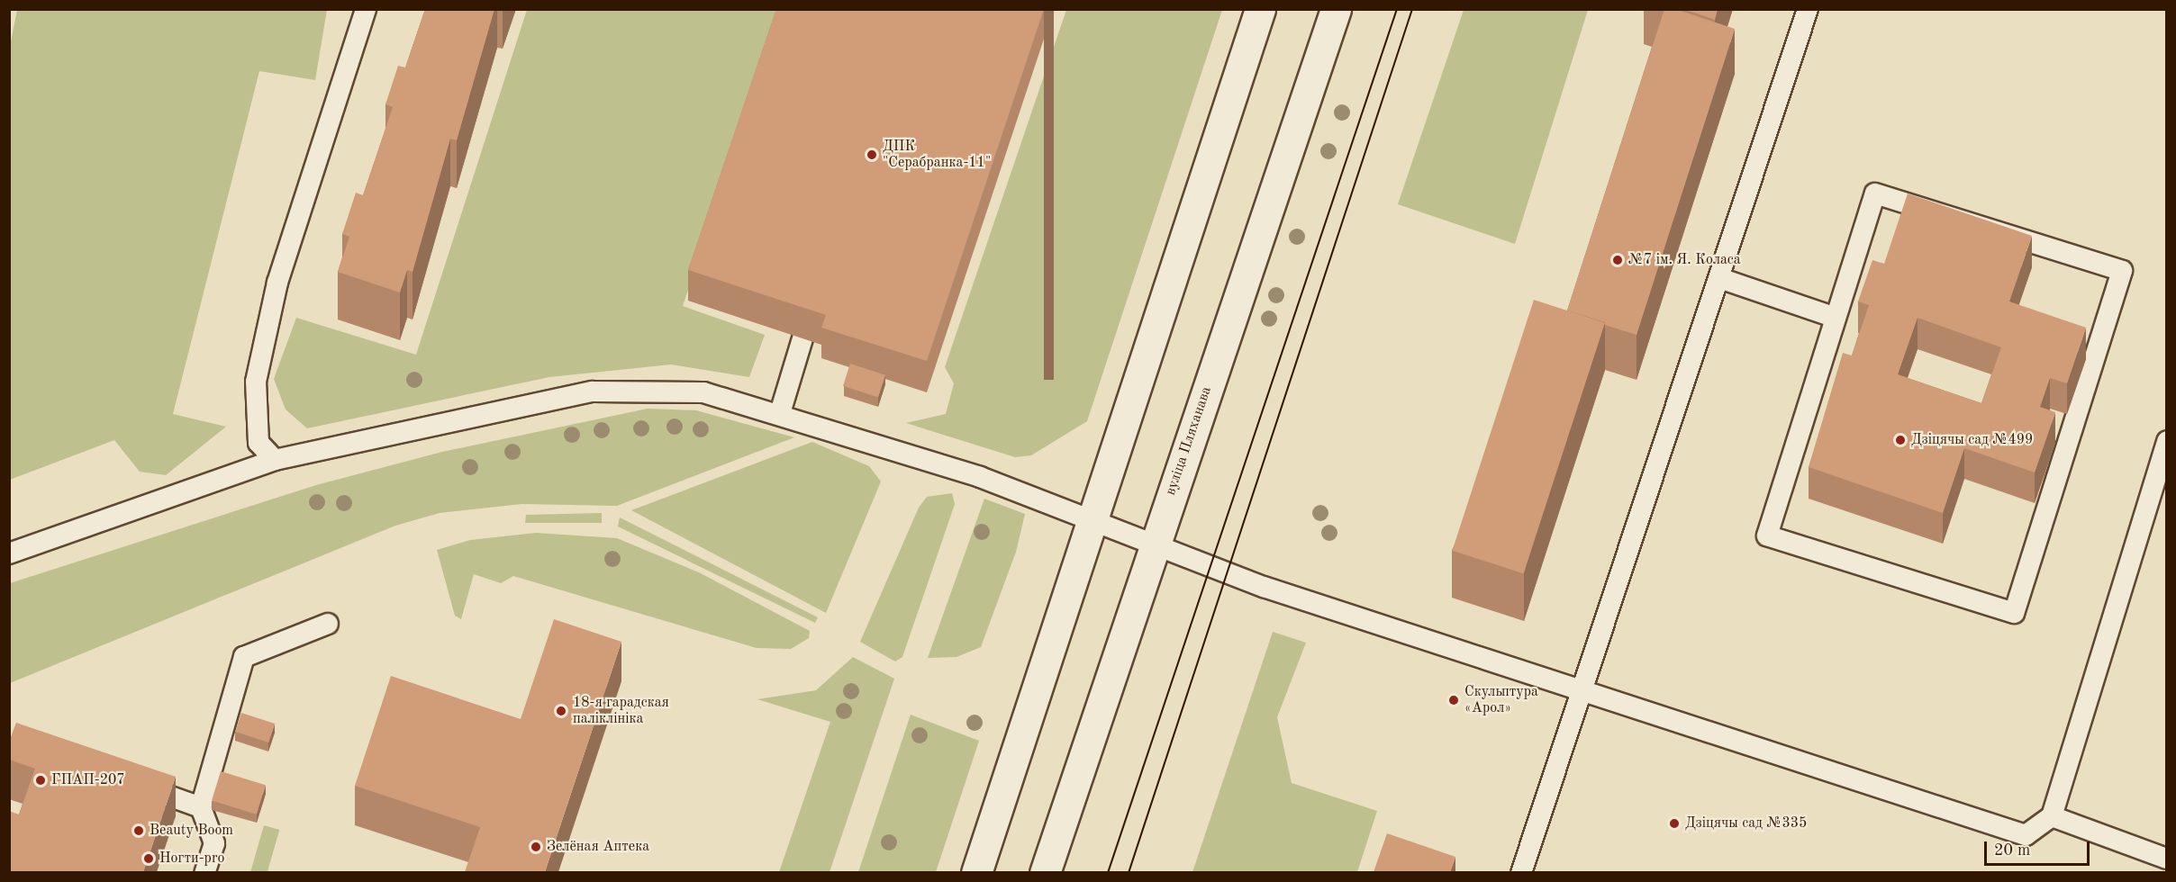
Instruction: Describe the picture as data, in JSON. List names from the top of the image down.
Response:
{
  "streets": {
    "main road": ["вуліца Пляханава"]
  },
  "places": [
    "ДПК \"Серабранка-11\"",
    "№7 ім. Я. Коласа",
    "Дзіцячы сад №499",
    "Скульптура «Арол»",
    "18-я гарадская паліклініка",
    "ГПАП-207",
    "Дзіцячы сад №335",
    "Beauty Boom",
    "Зелёная Аптека",
    "Ногти-pro"
  ],
  "scale_bar": "20 m"
}
